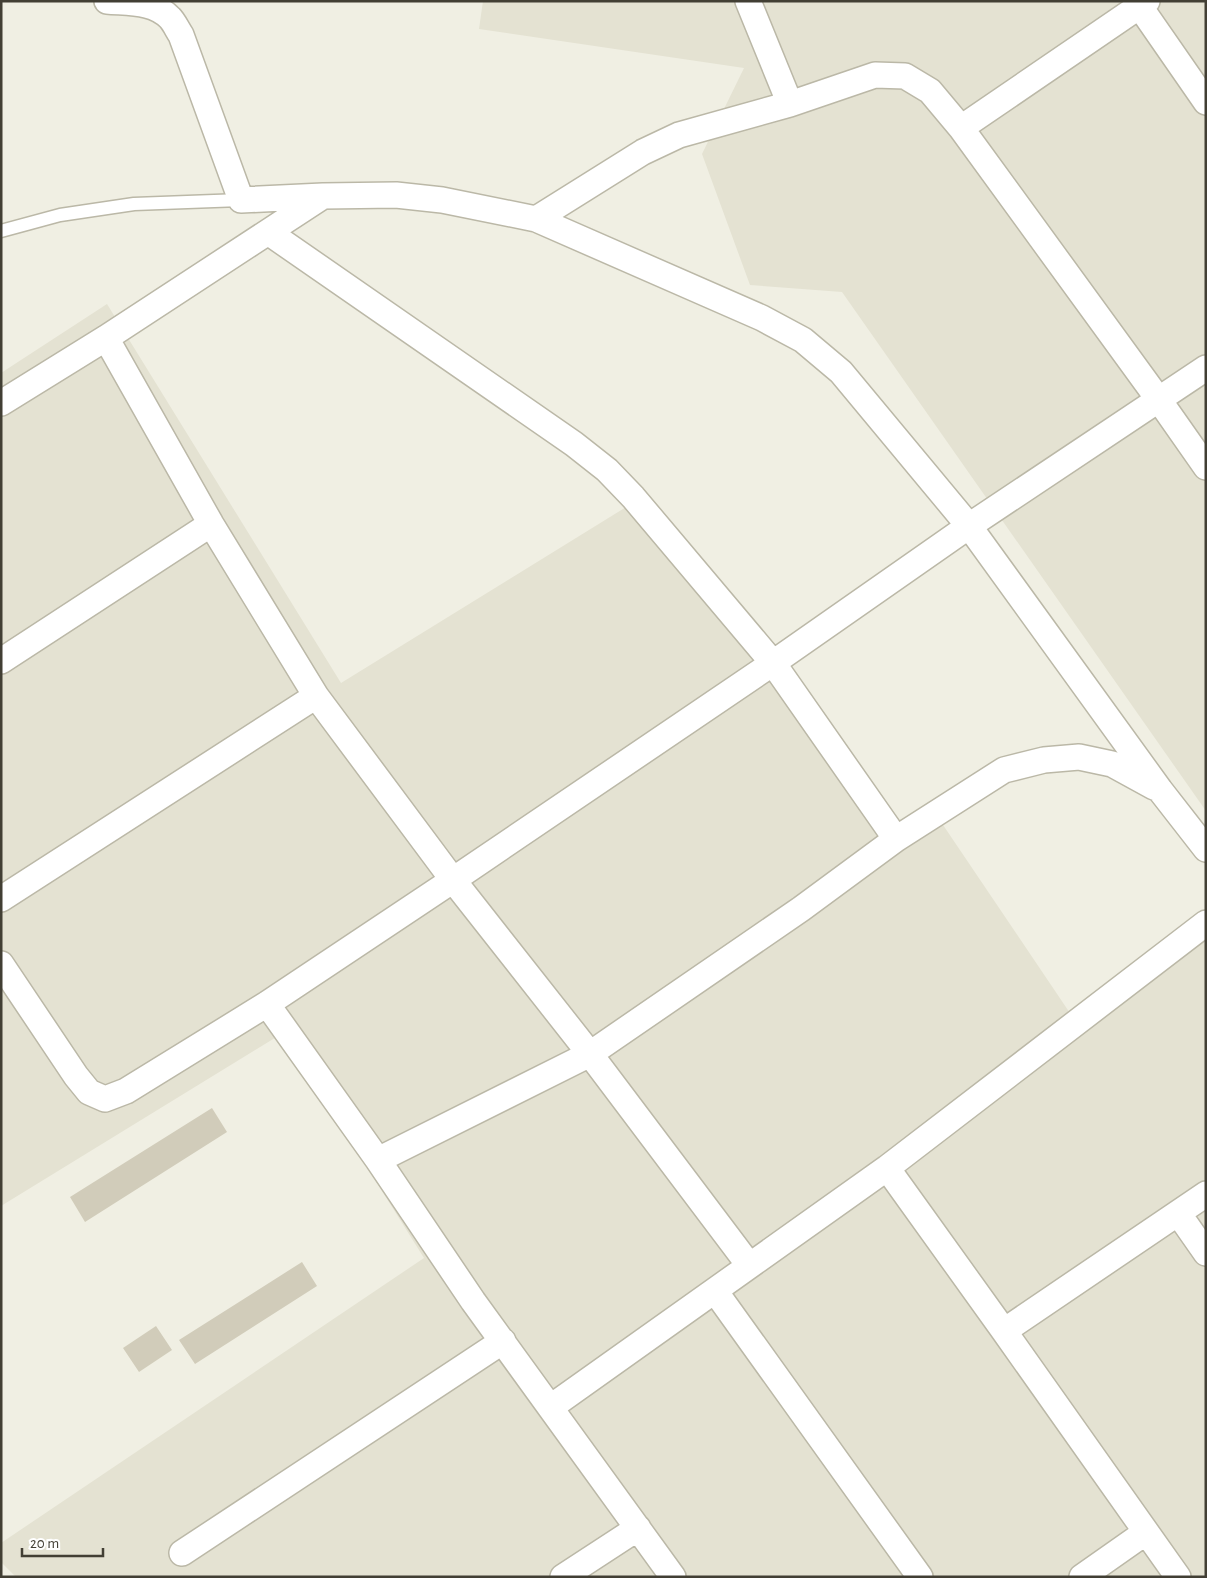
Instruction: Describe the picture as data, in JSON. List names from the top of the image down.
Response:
{
  "scale_bar": "20 m"
}
